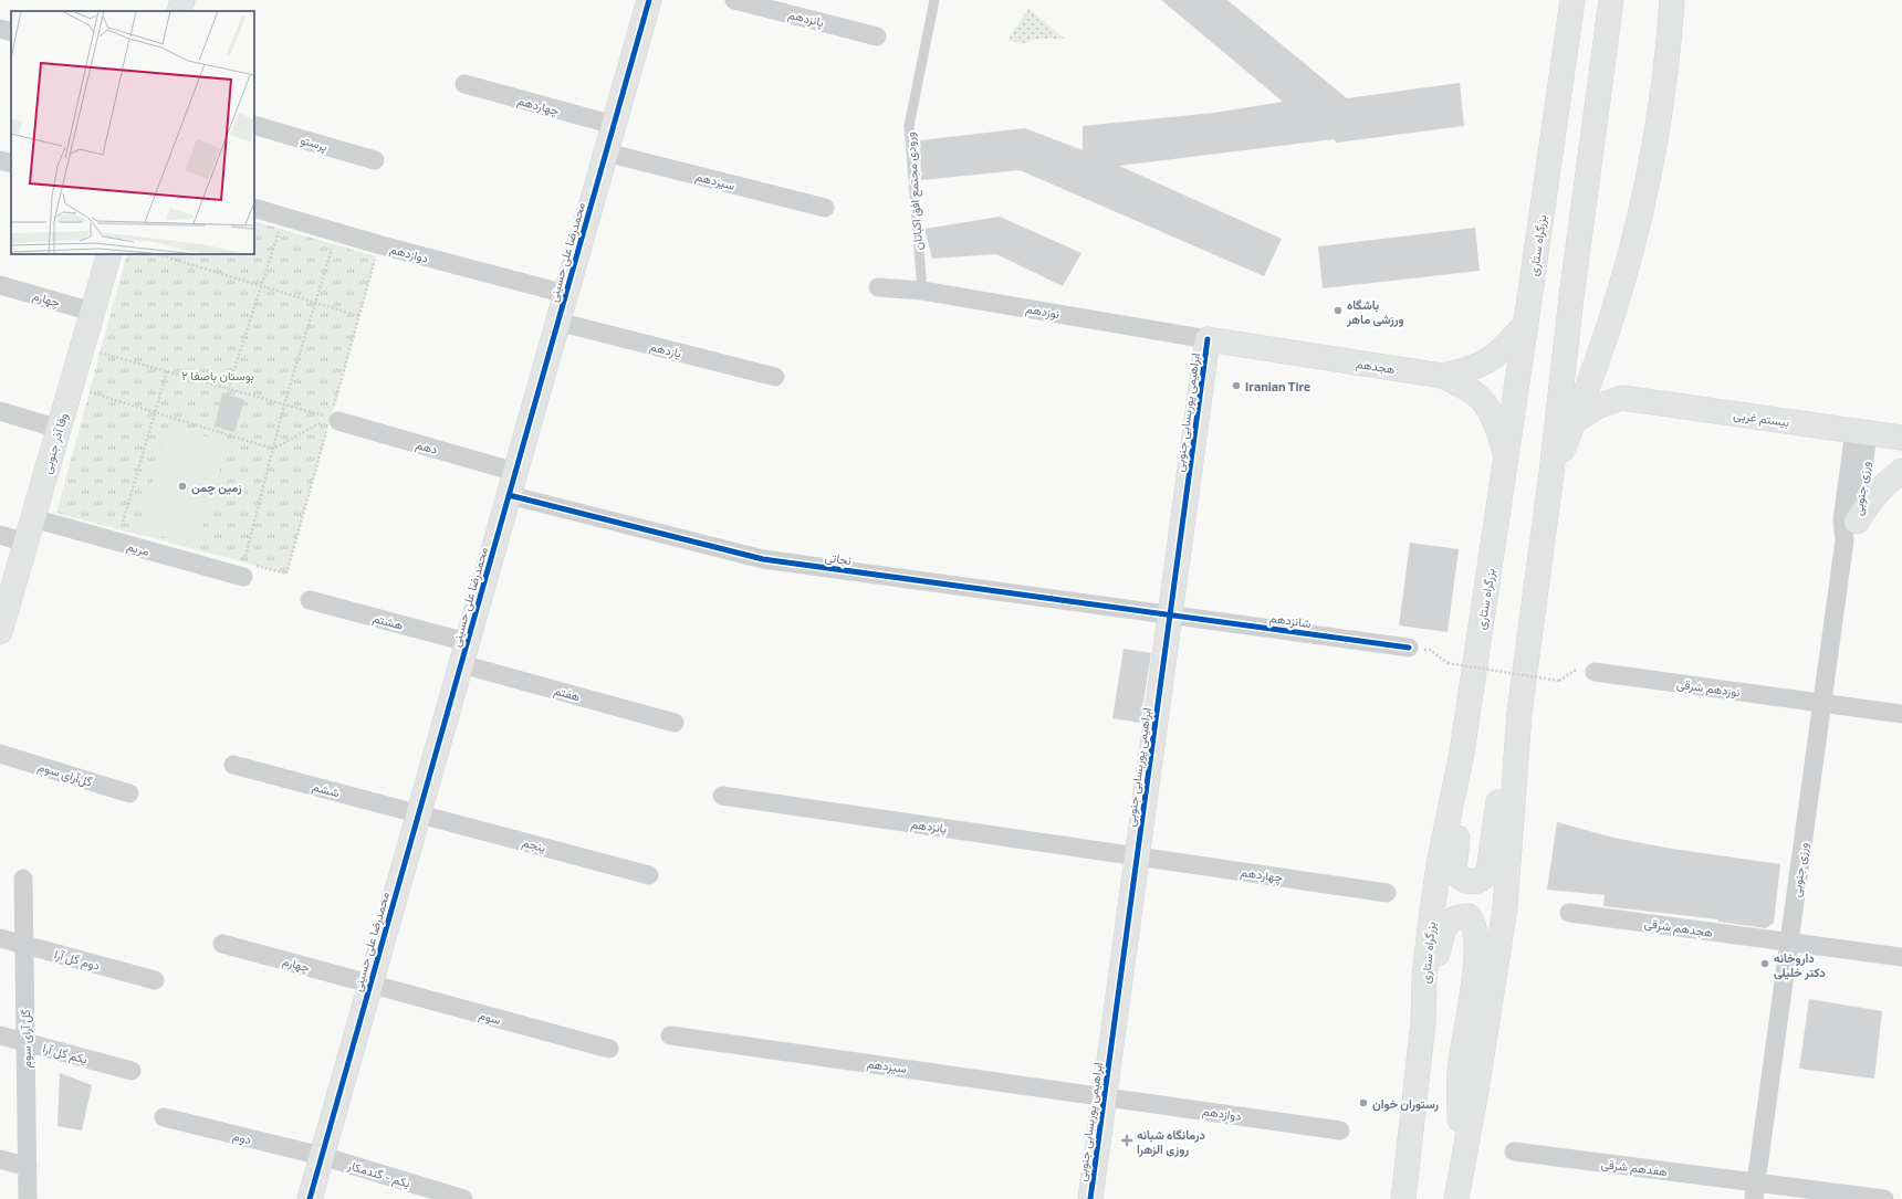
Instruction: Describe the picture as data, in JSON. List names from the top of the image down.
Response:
{
  "streets": {
    "main road": [
      "بزرگراه ستاری",
      "محمدرضا علی حسینی",
      "هجدهم",
      "ابراهیمی پوربسابی جنوبی",
      "بیستم غربی",
      "وفا آذر جنوبی"
    ],
    "street": [
      "پانزدهم",
      "چهاردهم",
      "پرستو",
      "سیزدهم",
      "دوازدهم",
      "چهارم",
      "نوزدهم",
      "یازدهم",
      "دهم",
      "ورزی جنوبی",
      "مریم",
      "نجاتی",
      "شانزدهم",
      "هشتم",
      "نوزدهم شرقی",
      "هفتم",
      "گل‌آرای سوم",
      "ششم",
      "پنجم",
      "هجدهم شرقی",
      "دوم گل‌ آرا",
      "سوم",
      "گل آرای سوم",
      "یکم گل‌ آرا",
      "دوم",
      "هفدهم شرقی",
      "یکم - گندمکار"
    ],
    "lane": ["ورودی مجتمع افق اکباتان"]
  },
  "crossings": [
    ["پانزدهم", "چهاردهم"],
    ["پانزدهم", "ابراهیمی پوربسابی جنوبی"],
    ["چهاردهم", "محمدرضا علی حسینی"],
    ["چهاردهم", "ابراهیمی پوربسابی جنوبی"],
    ["سیزدهم", "محمدرضا علی حسینی"],
    ["سیزدهم", "دوازدهم"],
    ["سیزدهم", "ابراهیمی پوربسابی جنوبی"],
    ["ورودی مجتمع افق اکباتان", "نوزدهم"],
    ["بزرگراه ستاری", "هجدهم"],
    ["محمدرضا علی حسینی", "دوازدهم"],
    ["محمدرضا علی حسینی", "چهارم"],
    ["محمدرضا علی حسینی", "یازدهم"],
    ["محمدرضا علی حسینی", "دهم"],
    ["محمدرضا علی حسینی", "نجاتی"],
    ["محمدرضا علی حسینی", "هشتم"],
    ["محمدرضا علی حسینی", "هفتم"],
    ["محمدرضا علی حسینی", "ششم"],
    ["محمدرضا علی حسینی", "پنجم"],
    ["محمدرضا علی حسینی", "سوم"],
    ["محمدرضا علی حسینی", "دوم"],
    ["محمدرضا علی حسینی", "یکم - گندمکار"],
    ["دوازدهم", "ابراهیمی پوربسابی جنوبی"],
    ["چهارم", "وفا آذر جنوبی"],
    ["چهارم", "سوم"],
    ["نوزدهم", "هجدهم"],
    ["نوزدهم", "ابراهیمی پوربسابی جنوبی"],
    ["هجدهم", "ابراهیمی پوربسابی جنوبی"],
    ["ابراهیمی پوربسابی جنوبی", "نجاتی"],
    ["ابراهیمی پوربسابی جنوبی", "شانزدهم"],
    ["بیستم غربی", "ورزی جنوبی"],
    ["وفا آذر جنوبی", "مریم"],
    ["ورزی جنوبی", "نوزدهم شرقی"],
    ["ورزی جنوبی", "هجدهم شرقی"],
    ["ورزی جنوبی", "هفدهم شرقی"],
    ["نجاتی", "شانزدهم"],
    ["هشتم", "هفتم"],
    ["ششم", "پنجم"],
    ["دوم گل‌ آرا", "گل آرای سوم"],
    ["گل آرای سوم", "یکم گل‌ آرا"],
    ["دوم", "یکم - گندمکار"]
  ],
  "parks": ["بوستان باصفا ۲"],
  "places": {
    "other": [
      "باشگاه ورزشی ماهر",
      "Iranian Tire",
      "زمین چمن",
      "داروخانه دکتر خلیلی",
      "رستوران خوان"
    ],
    "health": ["درمانگاه شبانه روزی الزهرا"]
  }
}
